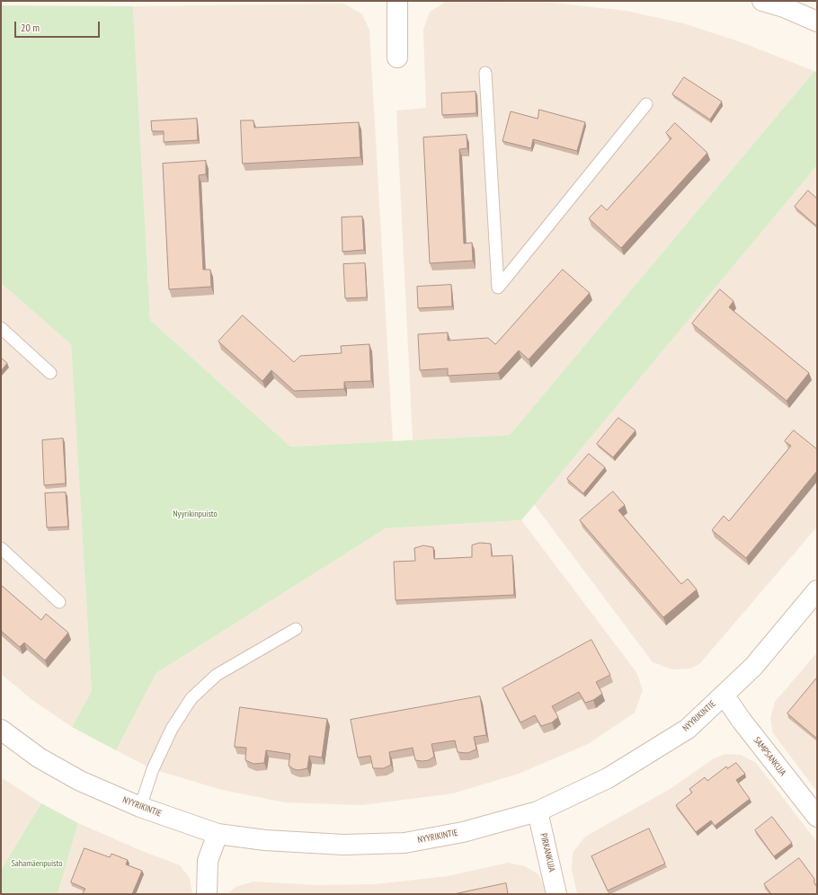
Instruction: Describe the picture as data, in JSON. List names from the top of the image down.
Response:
{
  "streets": {
    "street": ["NYYRIKINTIE", "SAMPSANKUJA", "PIRKANKUJA"]
  },
  "crossings": [
    ["NYYRIKINTIE", "SAMPSANKUJA"],
    ["NYYRIKINTIE", "PIRKANKUJA"]
  ],
  "parks": ["Nyyrikinpuisto", "Sahamäenpuisto"],
  "scale_bar": "20 m"
}
